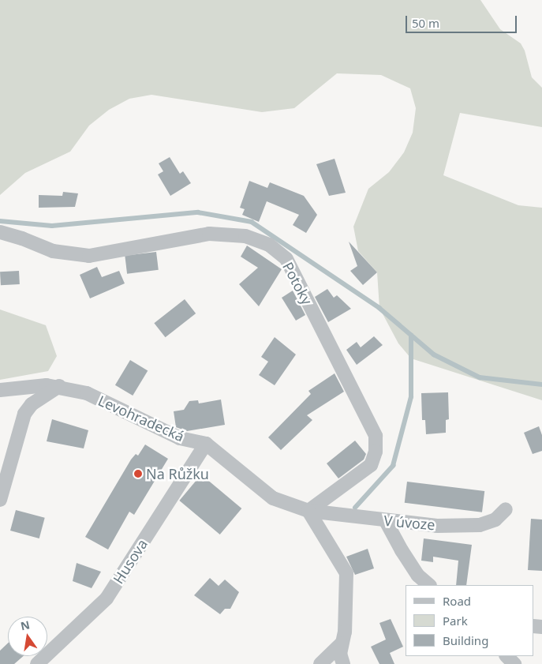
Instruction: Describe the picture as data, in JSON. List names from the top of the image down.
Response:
{
  "streets": {
    "street": [
      "Potoky",
      "Levohradecká",
      "V úvoze",
      "Husova"
    ]
  },
  "crossings": [
    ["Potoky", "Levohradecká"],
    ["Potoky", "V úvoze"],
    ["Levohradecká", "V úvoze"],
    ["Levohradecká", "Husova"]
  ],
  "places": ["Na Růžku"],
  "legend": ["Road", "Park", "Building"],
  "scale_bar": "50 m",
  "north": "top"
}
